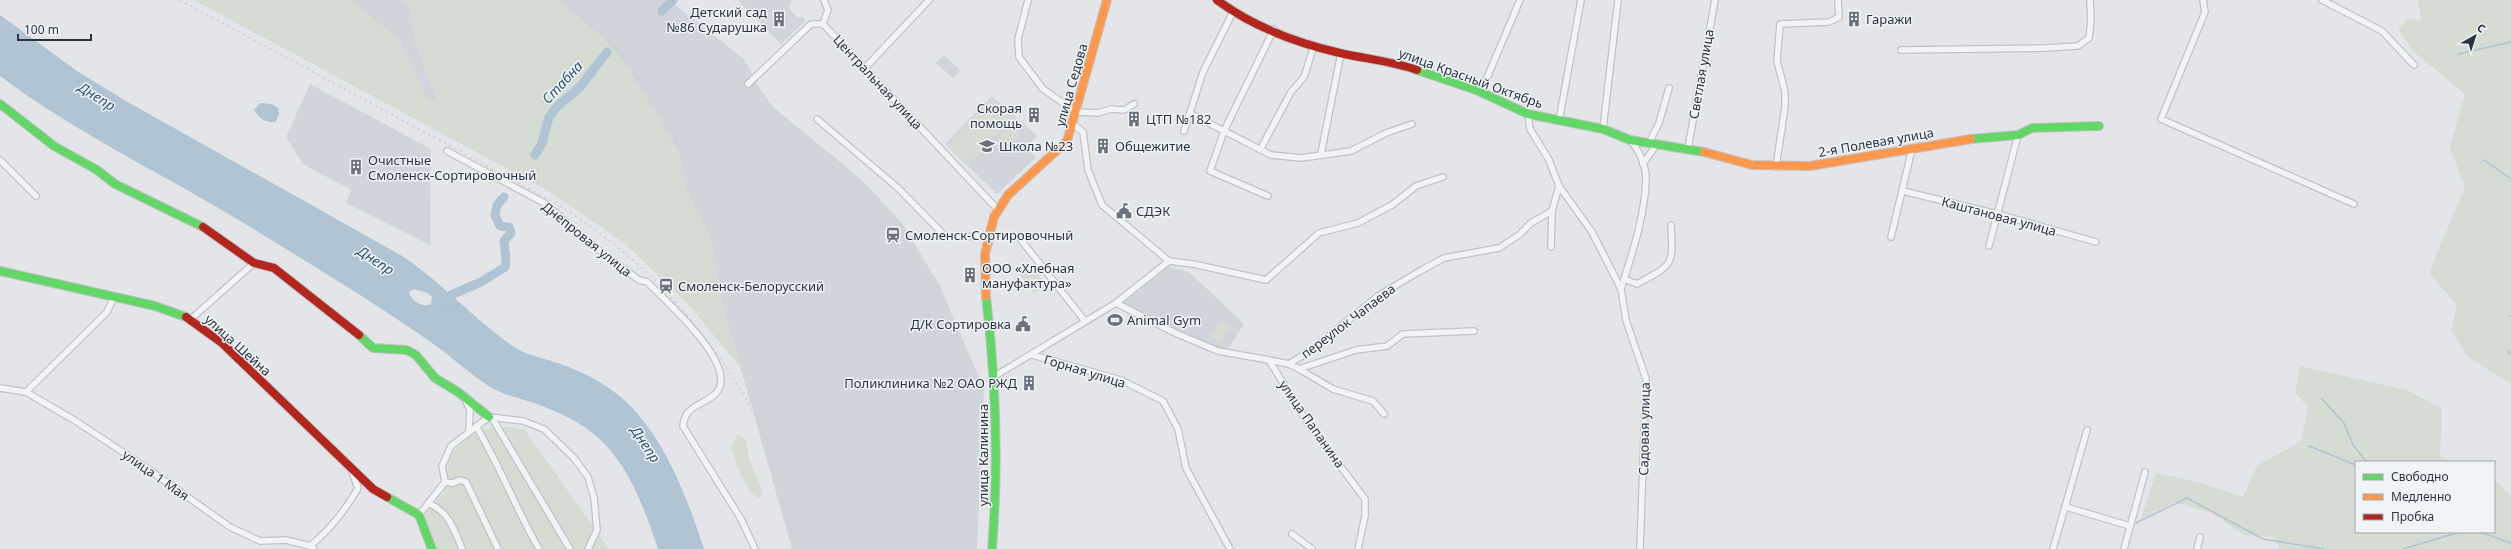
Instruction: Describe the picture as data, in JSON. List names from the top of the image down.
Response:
{
  "streets": {
    "street": [
      "Светлая улица",
      "улица Красный Октябрь",
      "Центральная улица",
      "улица Седова",
      "2-я Полевая улица",
      "Каштановая улица",
      "Днепровая улица",
      "переулок Чапаева",
      "улица Шейна",
      "Горная улица",
      "улица Папанина",
      "Садовая улица",
      "улица Калинина",
      "улица 1 Мая"
    ]
  },
  "crossings": [
    ["Светлая улица", "2-я Полевая улица"],
    ["улица Красный Октябрь", "2-я Полевая улица"],
    ["улица Красный Октябрь", "Садовая улица"],
    ["Центральная улица", "улица Седова"],
    ["улица Седова", "улица Калинина"],
    ["переулок Чапаева", "улица Папанина"]
  ],
  "water": ["Стабна", "Днепр"],
  "places": {
    "building": [
      "Детский сад №86 Сударушка",
      "Гаражи",
      "Скорая помощь",
      "ЦТП №182",
      "Общежитие",
      "Очистные Смоленск-Сортировочный",
      "ООО «Хлебная мануфактура»",
      "Поликлиника №2 ОАО РЖД"
    ],
    "school or university": ["Школа №23"],
    "public building": ["СДЭК", "Д/К Сортировка"],
    "station": ["Смоленск-Сортировочный", "Смоленск-Белорусский"],
    "sports": ["Animal Gym"]
  },
  "legend": ["Свободно", "Медленно", "Пробка"],
  "scale_bar": "100 m",
  "north": "top right"
}
